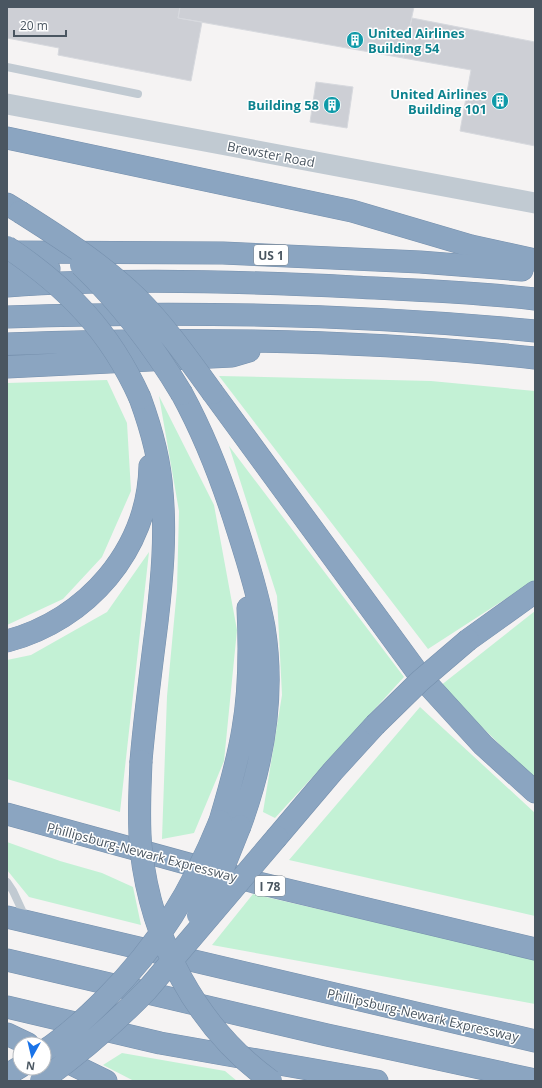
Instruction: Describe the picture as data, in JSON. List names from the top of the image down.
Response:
{
  "streets": {
    "highway": ["US 1", "Phillipsburg-Newark Expressway", "I 78"],
    "street": ["Brewster Road"]
  },
  "places": {
    "building": ["United Airlines Building 54", "United Airlines Building 101", "Building 58"]
  },
  "scale_bar": "20 m",
  "north": "bottom"
}
